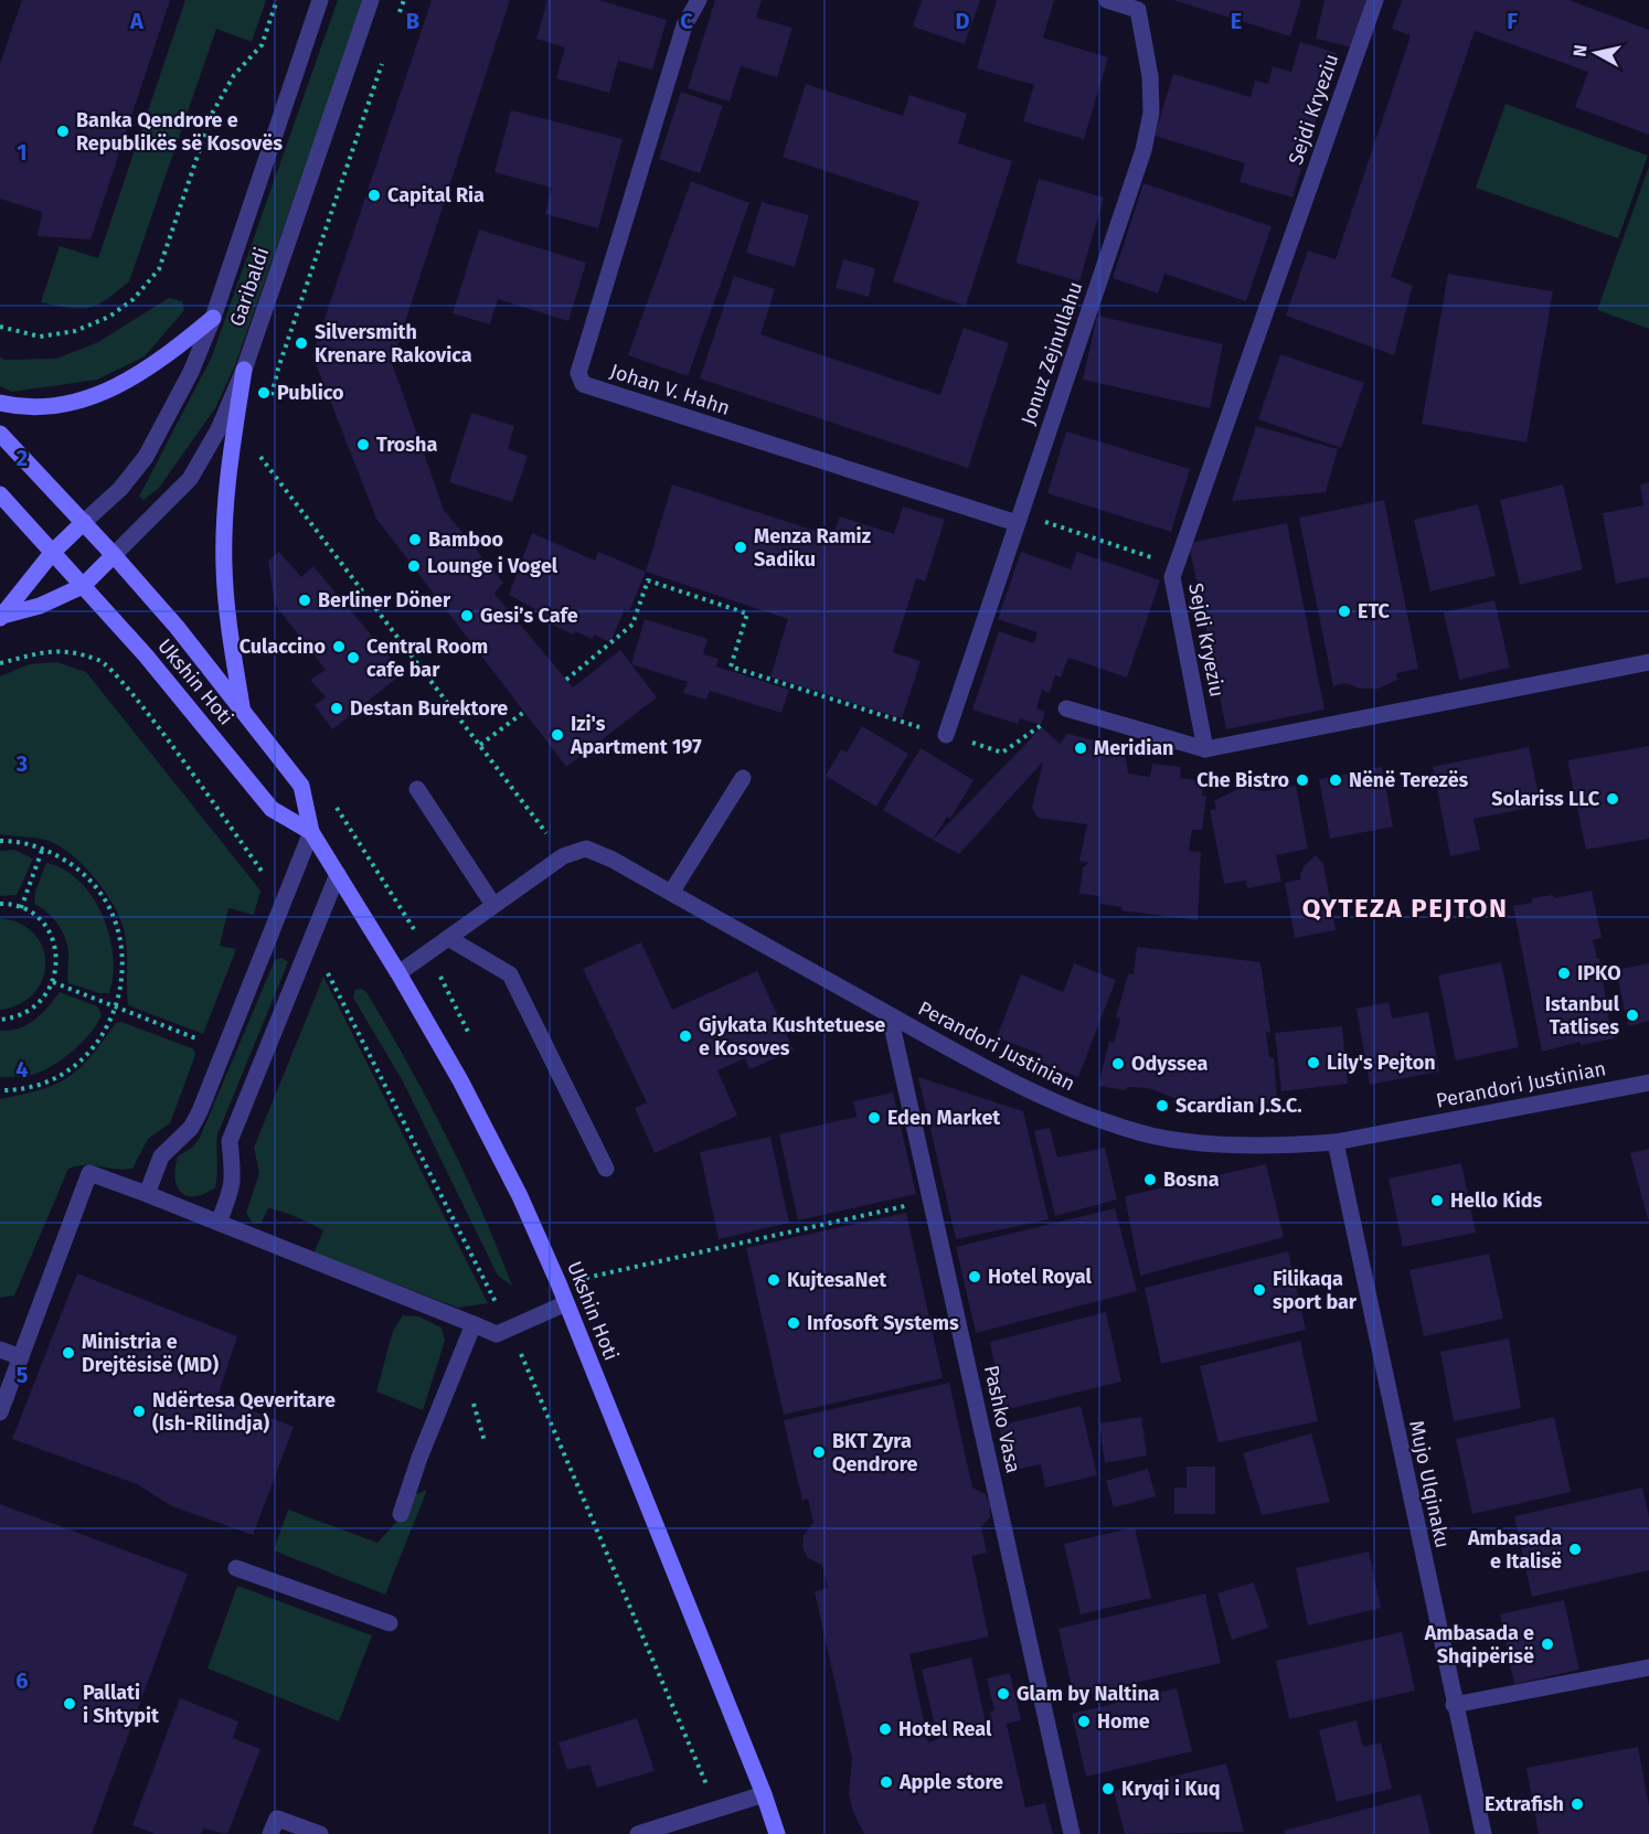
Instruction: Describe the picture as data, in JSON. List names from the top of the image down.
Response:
{
  "streets": {
    "main road": ["Ukshin Hoti"],
    "street": [
      "Sejdi Kryeziu",
      "Garibaldi",
      "Jonuz Zejnullahu",
      "Johan V. Hahn",
      "Perandori Justinian",
      "Pashko Vasa",
      "Mujo Ulqinaku"
    ]
  },
  "crossings": [
    ["Garibaldi", "Ukshin Hoti"],
    ["Jonuz Zejnullahu", "Johan V. Hahn"],
    ["Ukshin Hoti", "Perandori Justinian"],
    ["Perandori Justinian", "Pashko Vasa"],
    ["Perandori Justinian", "Mujo Ulqinaku"]
  ],
  "districts": ["QYTEZA PEJTON"],
  "places": [
    "Banka Qendrore e Republikës së Kosovës",
    "Capital Ria",
    "Silversmith Krenare Rakovica",
    "Publico",
    "Trosha",
    "Bamboo",
    "Menza Ramiz Sadiku",
    "Lounge i Vogel",
    "Berliner Döner",
    "ETC",
    "Gesi’s Cafe",
    "Culaccino",
    "Central Room cafe bar",
    "Destan Burektore",
    "Izi's Apartment 197",
    "Meridian",
    "Che Bistro",
    "Nënë Terezës",
    "Solariss LLC",
    "IPKO",
    "Istanbul Tatlises",
    "Gjykata Kushtetuese e Kosoves",
    "Lily's Pejton",
    "Odyssea",
    "Scardian J.S.C.",
    "Eden Market",
    "Bosna",
    "Hello Kids",
    "Hotel Royal",
    "KujtesaNet",
    "Filikaqa sport bar",
    "Infosoft Systems",
    "Ministria e Drejtësisë (MD)",
    "Ndërtesa Qeveritare (Ish-Rilindja)",
    "BKT Zyra Qendrore",
    "Ambasada e Italisë",
    "Ambasada e Shqipërisë",
    "Glam by Naltina",
    "Pallati i Shtypit",
    "Home",
    "Hotel Real",
    "Apple store",
    "Kryqi i Kuq",
    "Extrafish"
  ],
  "north": "left",
  "grid": {
    "columns": [
      "A",
      "B",
      "C",
      "D",
      "E",
      "F"
    ],
    "rows": [
      "1",
      "2",
      "3",
      "4",
      "5",
      "6"
    ]
  }
}
